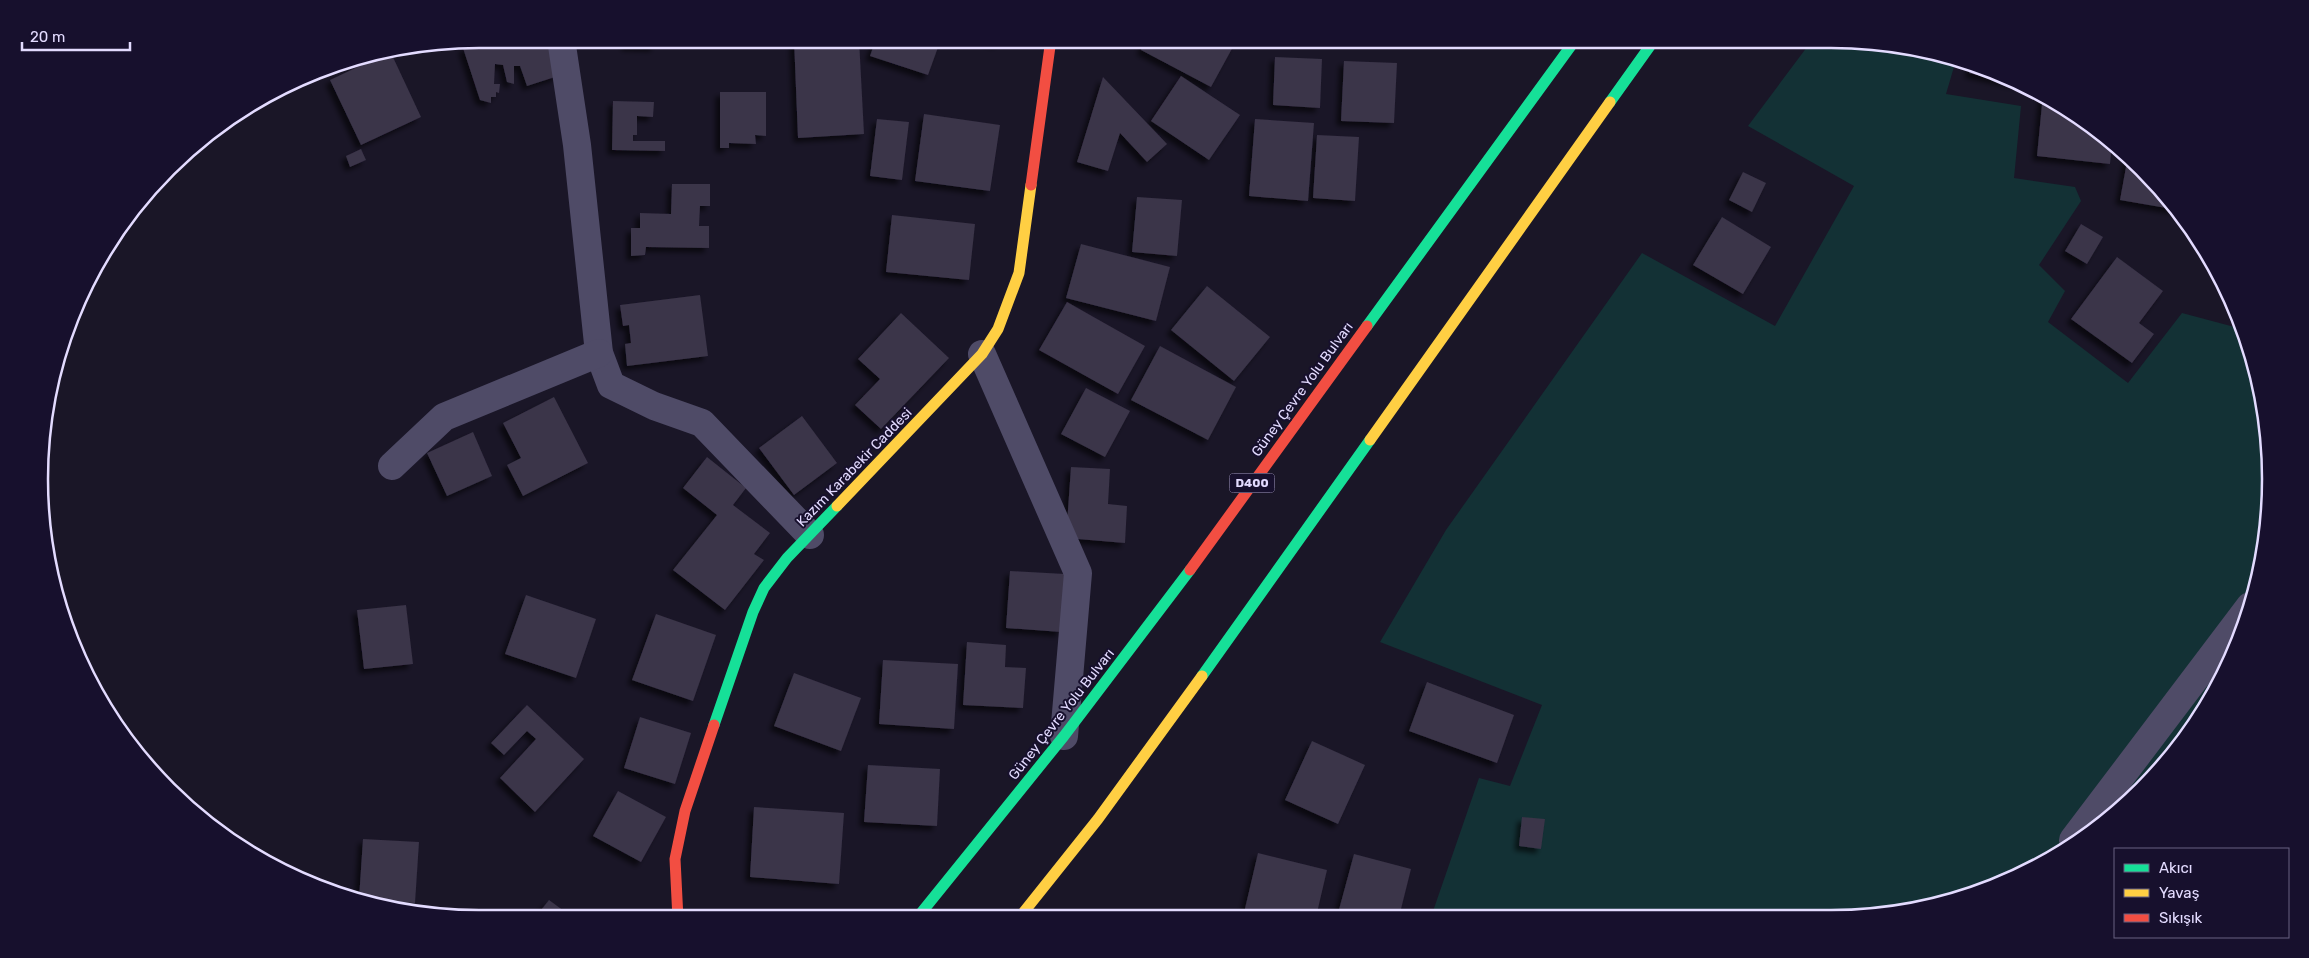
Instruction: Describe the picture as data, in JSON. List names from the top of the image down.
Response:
{
  "streets": {
    "main road": ["Güney Çevre Yolu Bulvarı", "Kazım Karabekir Caddesi", "D400"]
  },
  "legend": ["Akıcı", "Yavaş", "Sıkışık"],
  "scale_bar": "20 m"
}
